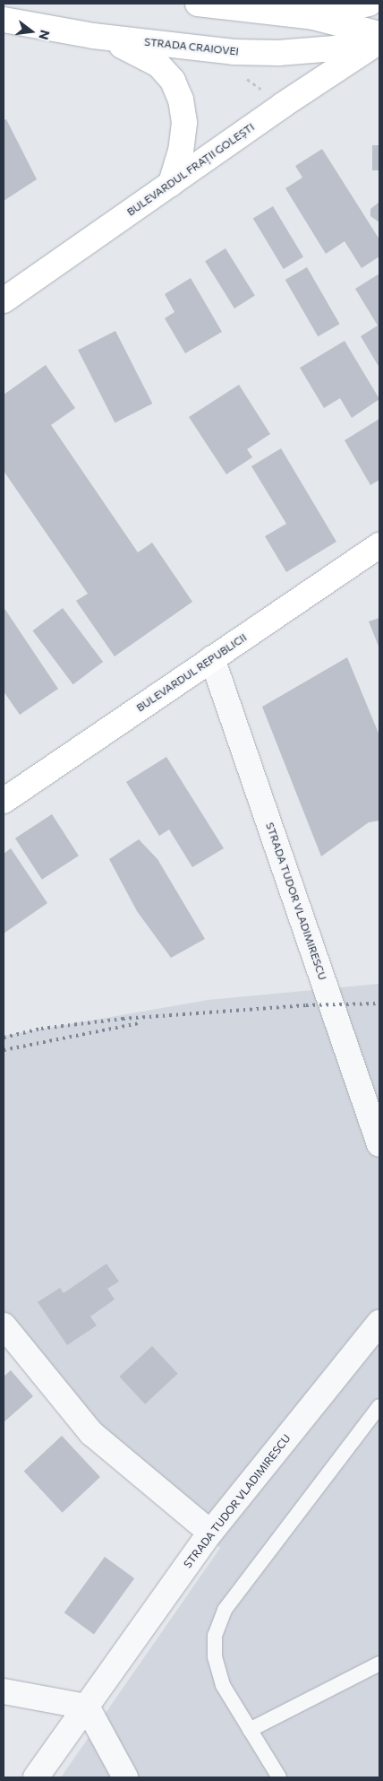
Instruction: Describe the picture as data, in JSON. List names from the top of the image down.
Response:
{
  "streets": {
    "main road": ["STRADA CRAIOVEI", "BULEVARDUL FRAȚII GOLEȘTI", "BULEVARDUL REPUBLICII"],
    "street": ["STRADA TUDOR VLADIMIRESCU"]
  },
  "crossings": [
    ["STRADA CRAIOVEI", "BULEVARDUL FRAȚII GOLEȘTI"],
    ["BULEVARDUL REPUBLICII", "STRADA TUDOR VLADIMIRESCU"]
  ],
  "north": "right"
}
